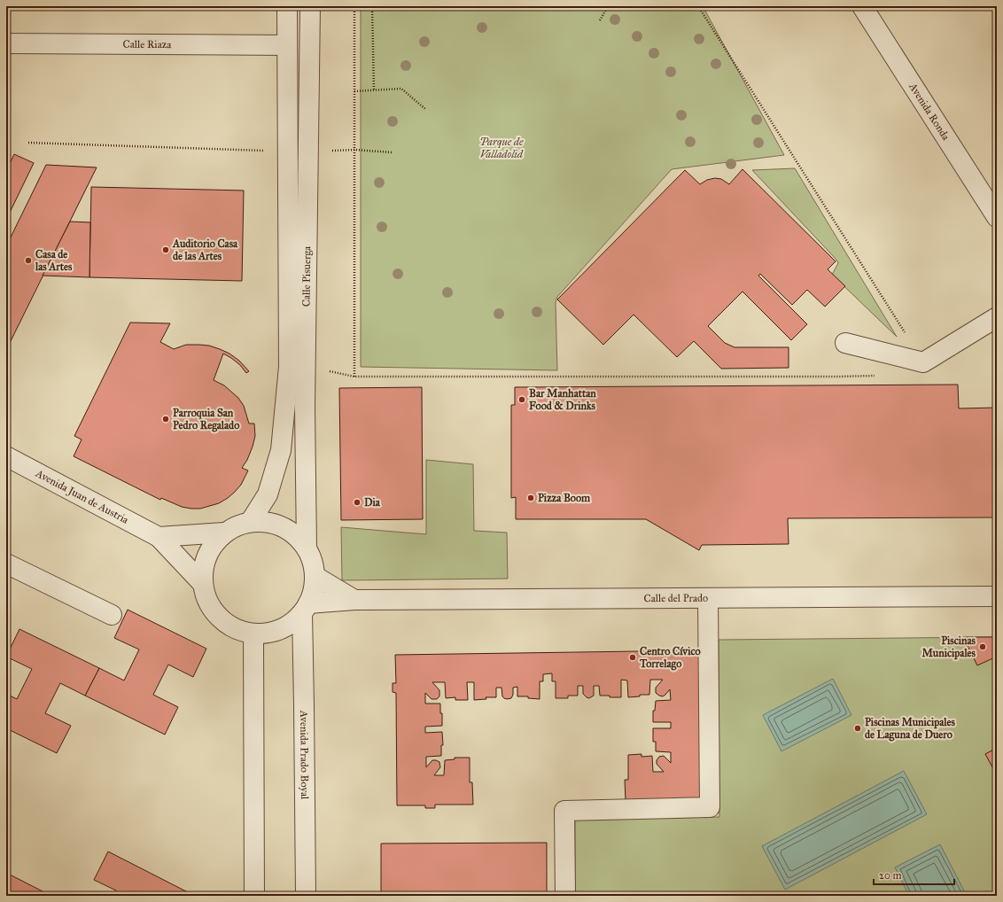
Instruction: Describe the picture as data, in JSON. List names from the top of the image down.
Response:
{
  "streets": {
    "street": [
      "Calle Riaza",
      "Avenida Ronda",
      "Calle Pisuerga",
      "Avenida Juan de Austria",
      "Calle del Prado",
      "Avenida Prado Boyal"
    ]
  },
  "crossings": [
    ["Calle Riaza", "Calle Pisuerga"],
    ["Calle Pisuerga", "Avenida Juan de Austria"],
    ["Calle Pisuerga", "Calle del Prado"],
    ["Calle Pisuerga", "Avenida Prado Boyal"],
    ["Avenida Juan de Austria", "Calle del Prado"],
    ["Avenida Juan de Austria", "Avenida Prado Boyal"],
    ["Calle del Prado", "Avenida Prado Boyal"]
  ],
  "parks": ["Parque de Valladolid"],
  "places": [
    "Auditorio Casa de las Artes",
    "Casa de las Artes",
    "Bar Manhattan Food & Drinks",
    "Parroquia San Pedro Regalado",
    "Pizza Boom",
    "Dia",
    "Piscinas Municipales",
    "Centro Cívico Torrelago",
    "Piscinas Municipales de Laguna de Duero"
  ],
  "scale_bar": "20 m"
}
